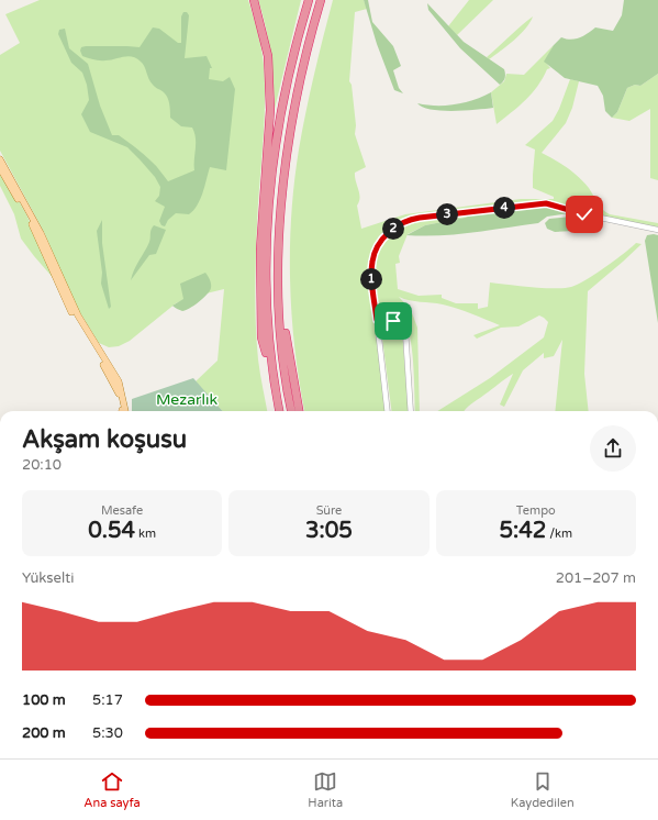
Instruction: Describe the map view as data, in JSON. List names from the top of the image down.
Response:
{
  "parks": ["Mezarlık"],
  "page": {
    "pins": [
      "4",
      "3",
      "2",
      "1"
    ],
    "heading": ["Akşam koşusu", "20:10"],
    "stats": [
      ["Mesafe", "0.54 km"],
      ["Süre", "3:05"],
      ["Tempo", "5:42 /km"]
    ],
    "chart": ["Yükselti", "201–207 m"],
    "list": [
      {
        "name": "100 m",
        "note": "5:17"
      },
      {
        "name": "200 m",
        "note": "5:30"
      }
    ],
    "tabs": ["Ana sayfa", "Harita", "Kaydedilen"]
  }
}
